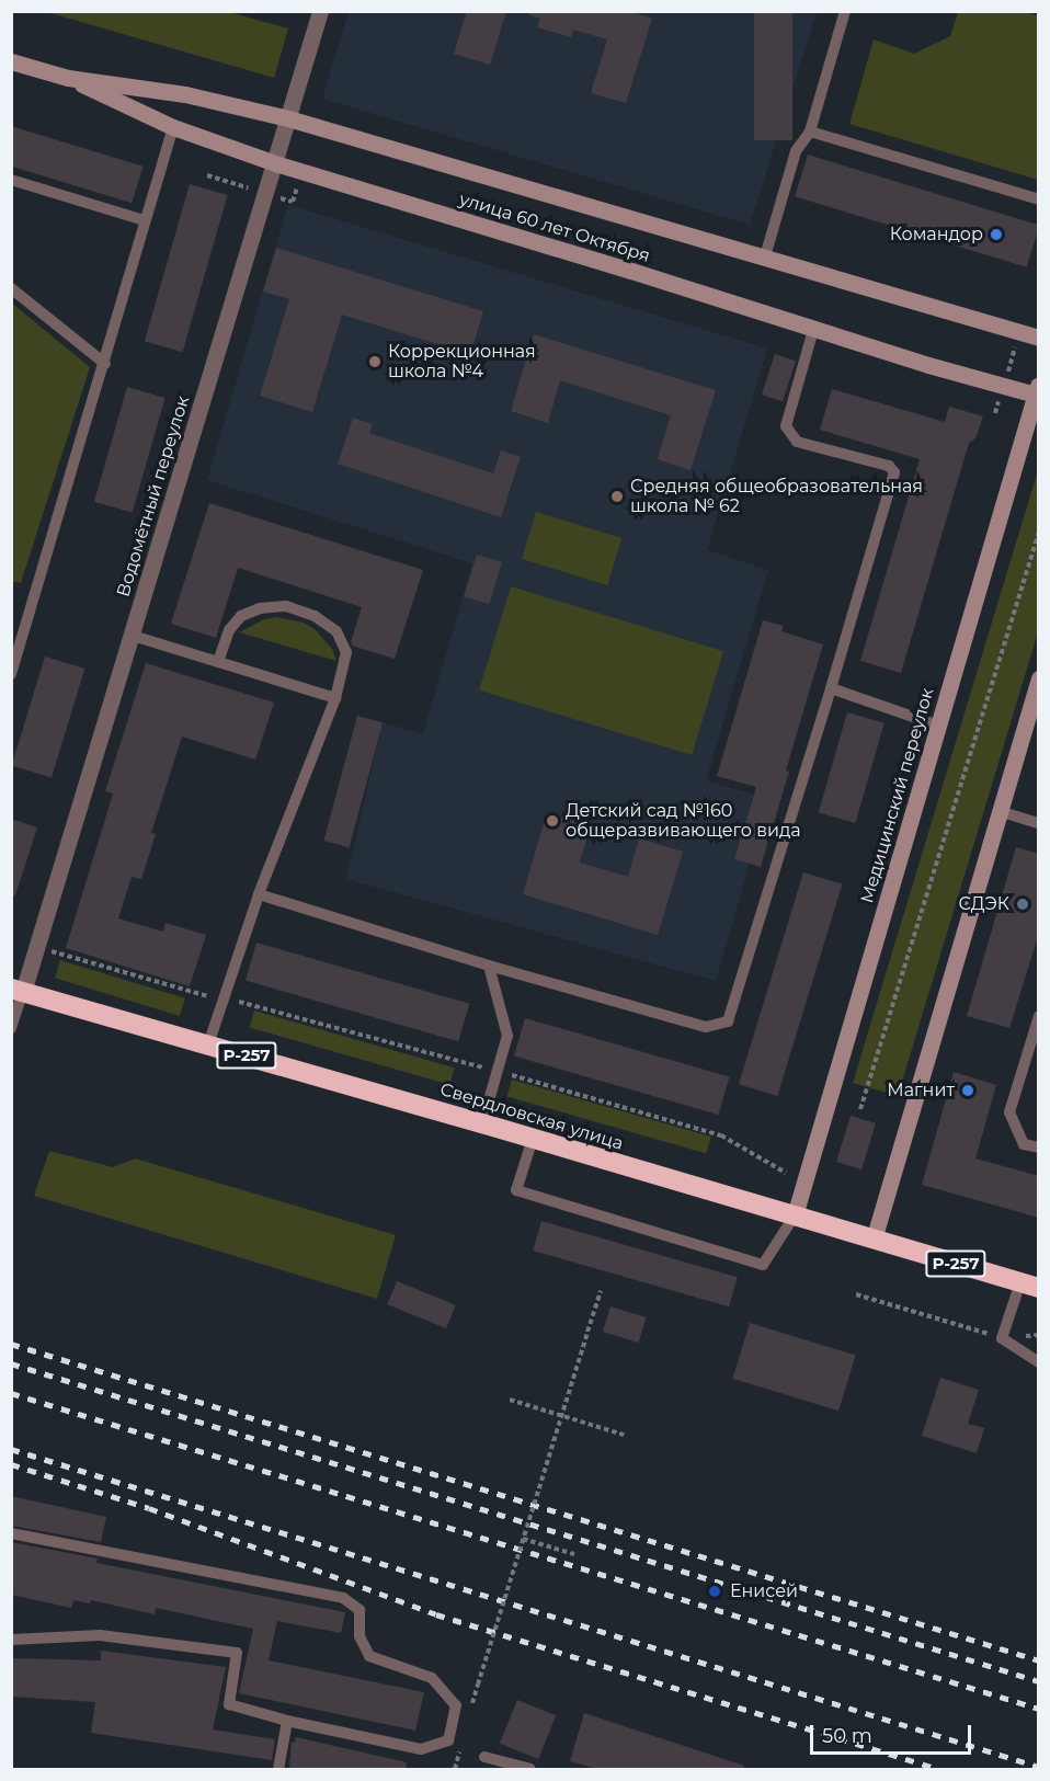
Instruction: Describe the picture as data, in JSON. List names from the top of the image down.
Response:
{
  "streets": {
    "highway": ["Р-257", "Свердловская улица"],
    "main road": ["улица 60 лет Октября", "Медицинский переулок"],
    "street": ["Водомётный переулок"]
  },
  "crossings": [
    ["улица 60 лет Октября", "Водомётный переулок"],
    ["улица 60 лет Октября", "Медицинский переулок"],
    ["Водомётный переулок", "Свердловская улица"],
    ["Медицинский переулок", "Свердловская улица"]
  ],
  "places": [
    "Командор",
    "Коррекционная школа №4",
    "Средняя общеобразовательная школа № 62",
    "Детский сад №160 общеразвивающего вида",
    "СДЭК",
    "Магнит",
    "Енисей"
  ],
  "scale_bar": "50 m"
}
